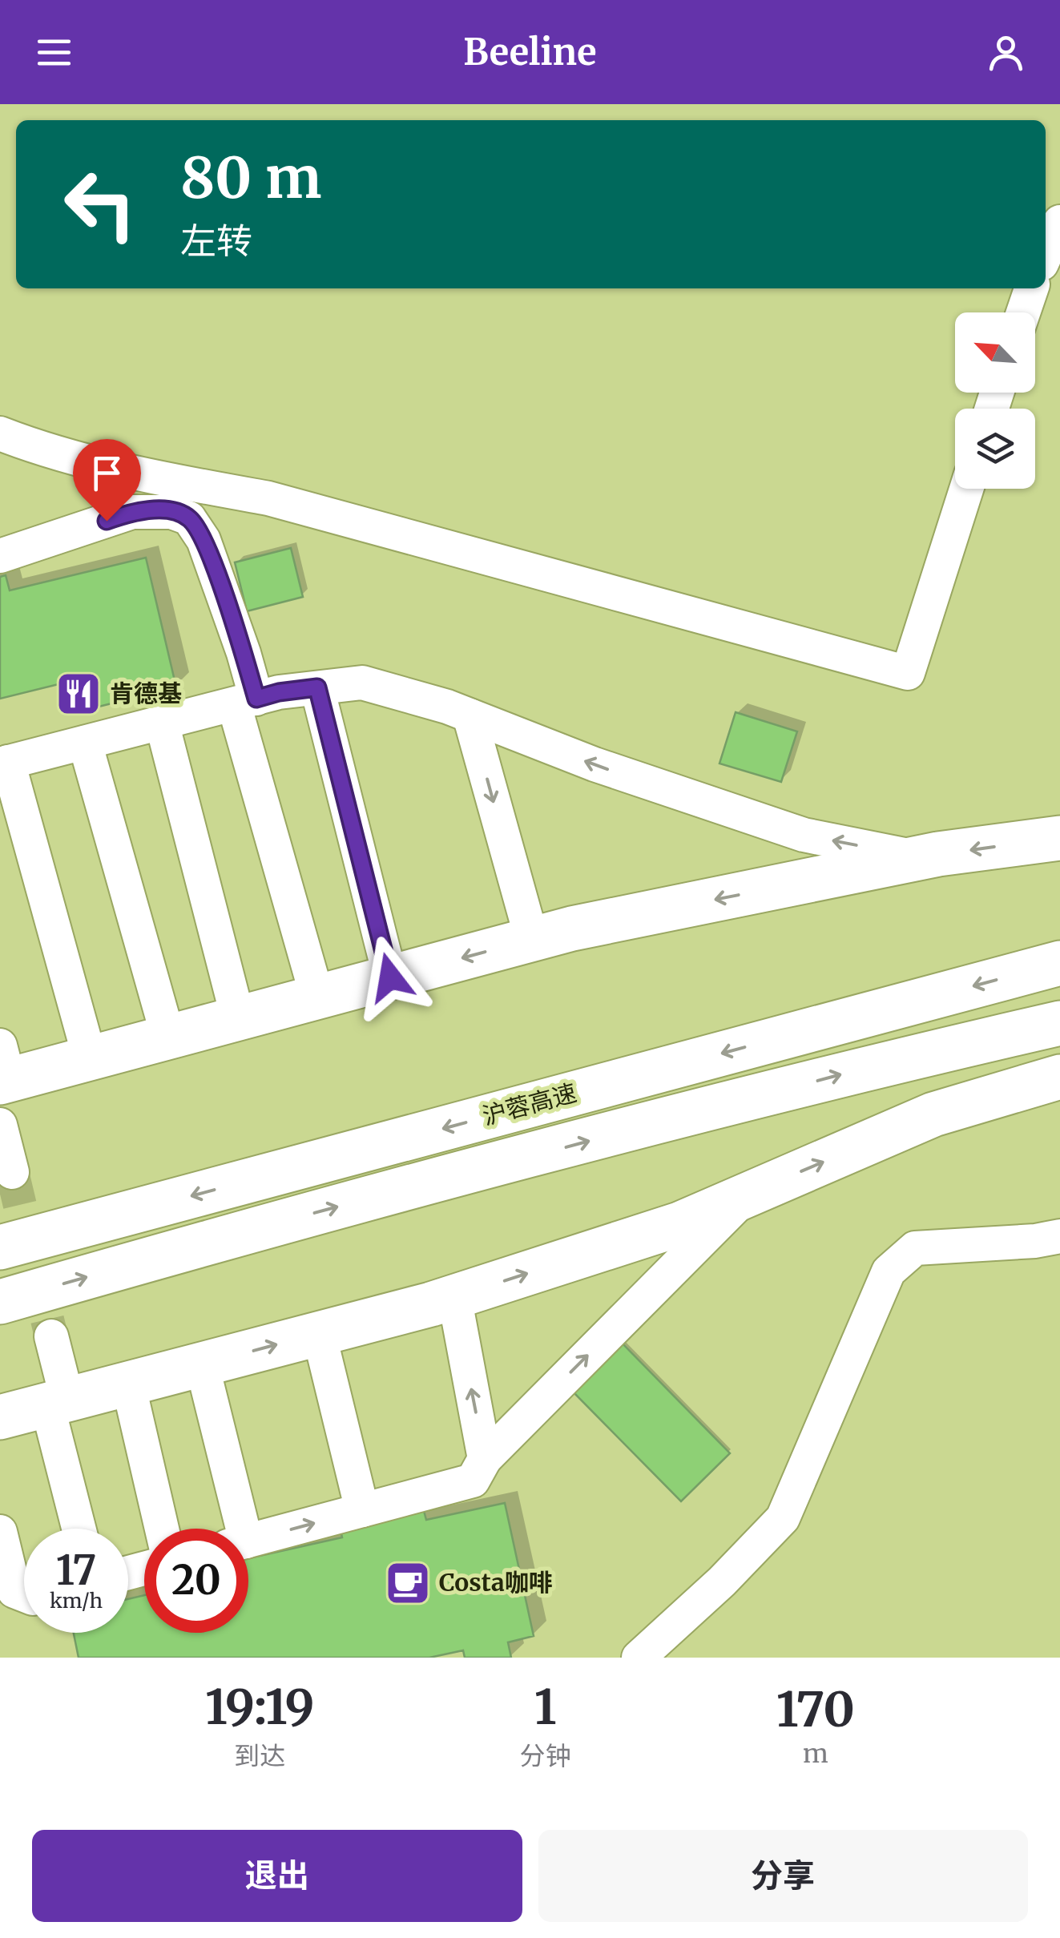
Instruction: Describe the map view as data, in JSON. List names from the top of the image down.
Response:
{
  "streets": {
    "highway": ["沪蓉高速"]
  },
  "places": {
    "restaurant": ["肯德基"],
    "cafe": ["Costa咖啡"]
  },
  "north": "top left",
  "page": {
    "header": "Beeline",
    "turn": ["80 m", "左转"],
    "speed": "17 km/h",
    "limit": "20",
    "eta": [
      "19:19",
      "到达",
      "1",
      "分钟",
      "170",
      "m"
    ],
    "buttons": ["退出", "分享"]
  }
}
